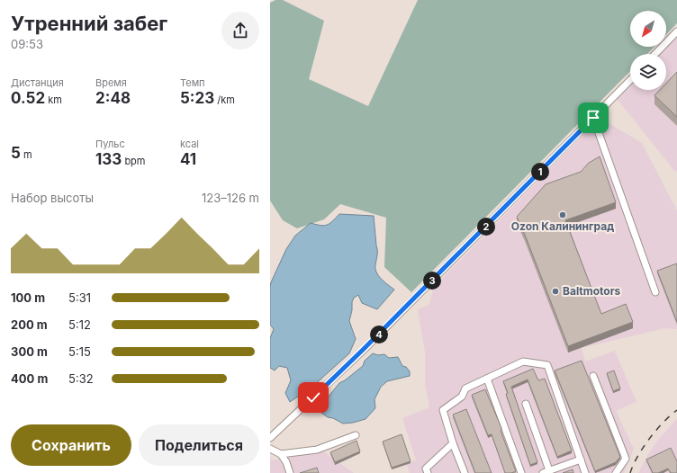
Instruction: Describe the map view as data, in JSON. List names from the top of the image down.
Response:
{
  "places": ["Ozon Калининград", "Baltmotors"],
  "north": "bottom left",
  "page": {
    "heading": ["Утренний забег", "09:53"],
    "stats": [
      ["Дистанция", "0.52 km"],
      ["Время", "2:48"],
      ["Темп", "5:23 /km"],
      ["5 m"],
      ["Пульс", "133 bpm"],
      ["kcal", "41"]
    ],
    "pins": [
      "1",
      "2",
      "3",
      "4"
    ],
    "chart": ["Набор высоты", "123–126 m"],
    "list": [
      {
        "name": "100 m",
        "note": "5:31"
      },
      {
        "name": "200 m",
        "note": "5:12"
      },
      {
        "name": "300 m",
        "note": "5:15"
      },
      {
        "name": "400 m",
        "note": "5:32"
      }
    ],
    "buttons": ["Сохранить", "Поделиться"]
  }
}
